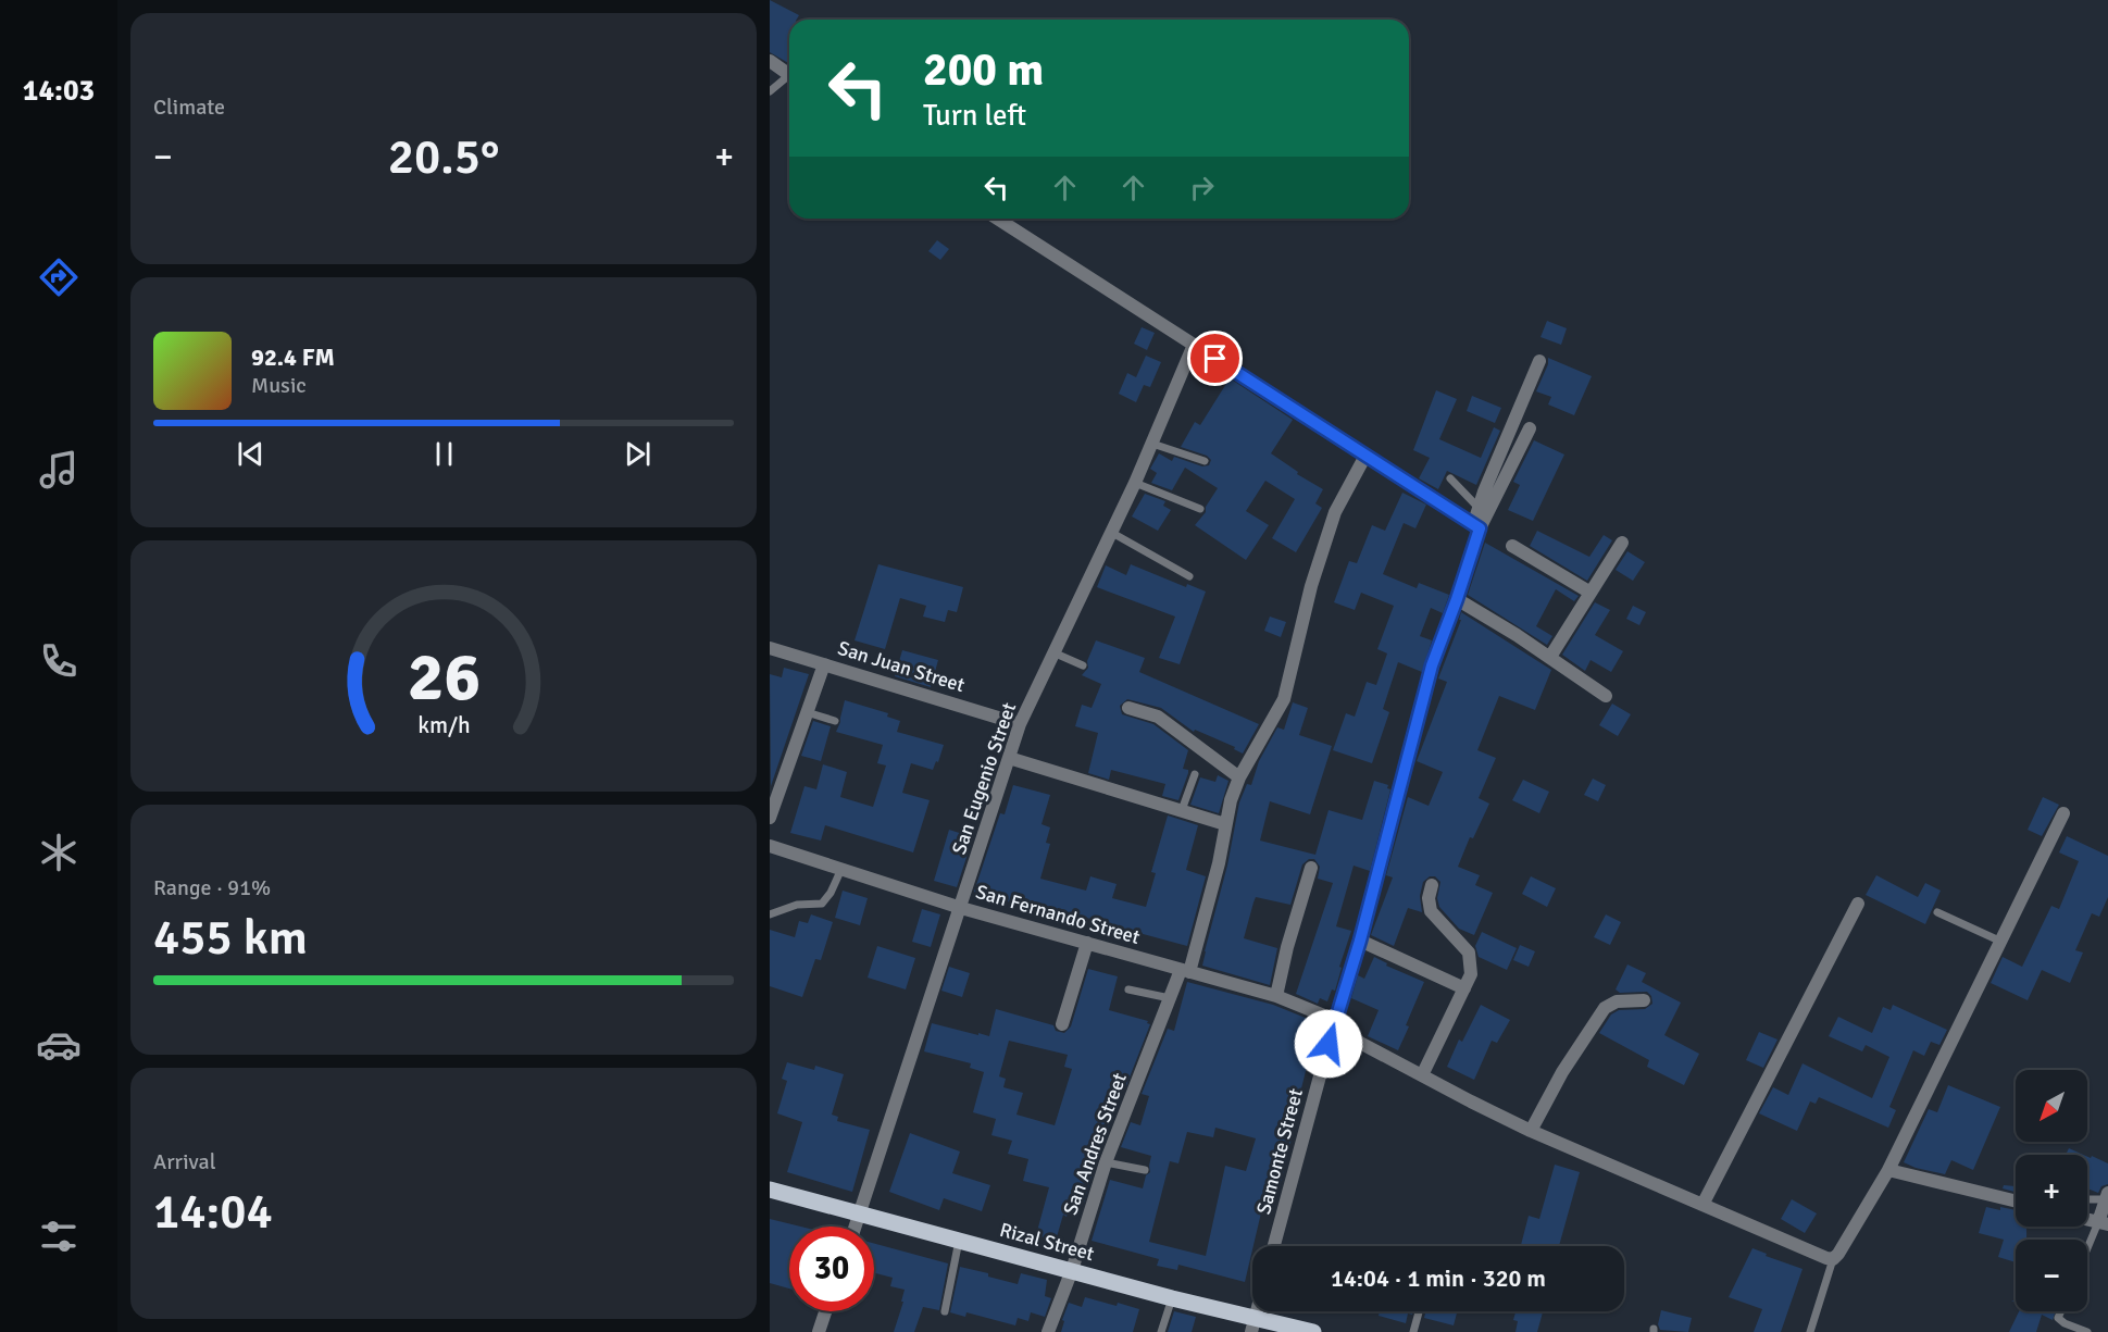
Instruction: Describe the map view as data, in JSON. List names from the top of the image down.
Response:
{
  "streets": {
    "main road": ["Rizal Street"],
    "street": [
      "San Juan Street",
      "San Eugenio Street",
      "San Fernando Street",
      "San Andres Street",
      "Samonte Street"
    ]
  },
  "crossings": [
    ["San Juan Street", "San Eugenio Street"],
    ["San Eugenio Street", "San Fernando Street"],
    ["San Eugenio Street", "Rizal Street"],
    ["San Fernando Street", "San Andres Street"],
    ["San Fernando Street", "Samonte Street"],
    ["San Andres Street", "Rizal Street"]
  ],
  "north": "bottom left",
  "page": {
    "tabs": "14:03",
    "tile": [
      "Climate",
      ["Range · 91%", "455 km"],
      ["Arrival", "14:04"]
    ],
    "turn": ["200 m", "Turn left"],
    "heat": ["−", "20.5°", "+"],
    "song": ["92.4 FM", "Music"],
    "map_buttons": ["+", "−"],
    "limit": "30",
    "trip": "14:04 · 1 min · 320 m",
    "gauge": ["26", "km/h"]
  }
}
